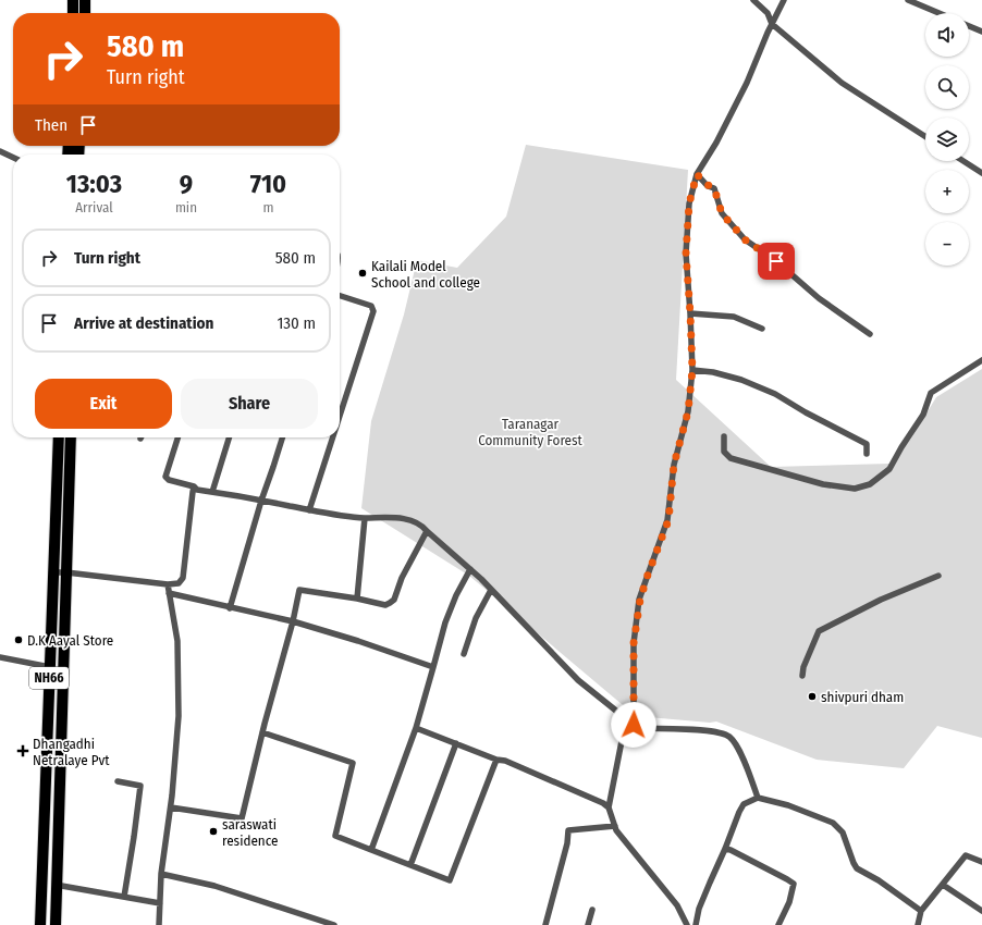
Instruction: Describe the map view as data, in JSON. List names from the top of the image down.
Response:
{
  "streets": {
    "highway": ["NH66"]
  },
  "parks": ["Taranagar Community Forest"],
  "places": {
    "other": [
      "Kailali Model School and college",
      "D.K Aayal Store",
      "shivpuri dham",
      "saraswati residence"
    ],
    "health": ["Dhangadhi Netralaye Pvt"]
  },
  "page": {
    "map_buttons": ["+", "−"],
    "turn": ["580 m", "Turn right"],
    "then": "Then",
    "eta": [
      "13:03",
      "Arrival",
      "9",
      "min",
      "710",
      "m"
    ],
    "list": [
      {
        "name": "Turn right",
        "value": "580 m"
      },
      {
        "name": "Arrive at destination",
        "value": "130 m"
      }
    ],
    "buttons": ["Exit", "Share"]
  }
}
